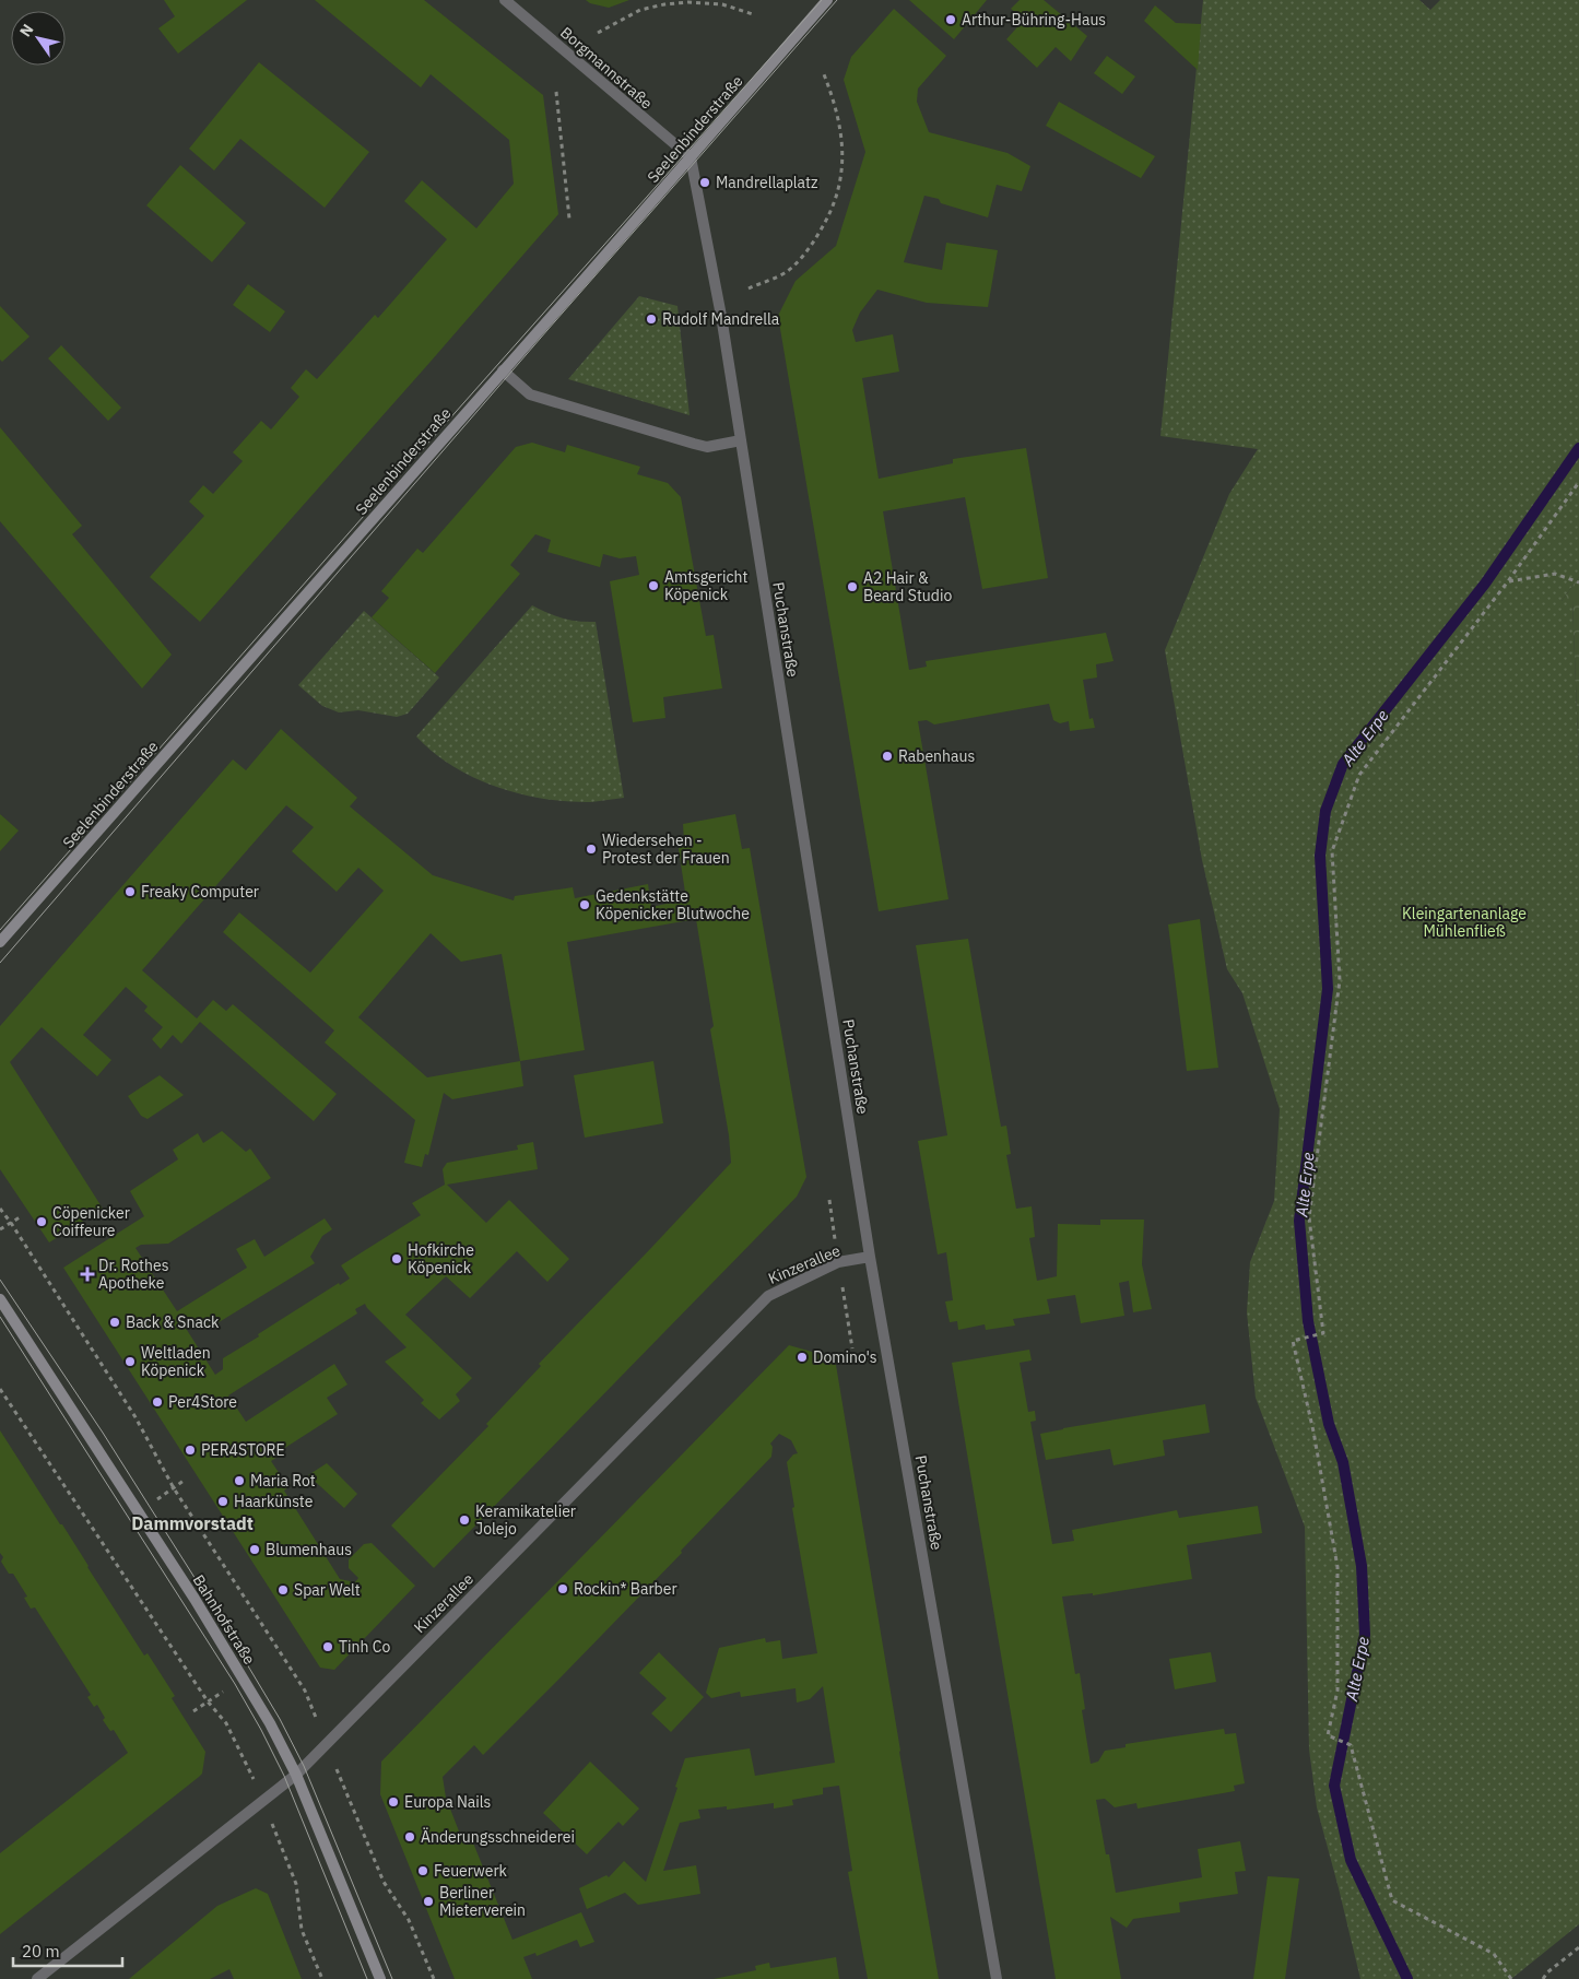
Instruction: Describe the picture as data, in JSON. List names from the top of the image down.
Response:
{
  "streets": {
    "street": [
      "Borgmannstraße",
      "Seelenbinderstraße",
      "Puchanstraße",
      "Kinzerallee",
      "Bahnhofstraße"
    ]
  },
  "crossings": [
    ["Borgmannstraße", "Seelenbinderstraße"],
    ["Borgmannstraße", "Puchanstraße"],
    ["Seelenbinderstraße", "Puchanstraße"],
    ["Puchanstraße", "Kinzerallee"],
    ["Kinzerallee", "Bahnhofstraße"]
  ],
  "districts": ["Dammvorstadt"],
  "water": ["Alte Erpe"],
  "parks": ["Kleingartenanlage Mühlenfließ"],
  "places": {
    "other": [
      "Arthur-Bühring-Haus",
      "Mandrellaplatz",
      "Rudolf Mandrella",
      "Amtsgericht Köpenick",
      "A2 Hair & Beard Studio",
      "Rabenhaus",
      "Wiedersehen - Protest der Frauen",
      "Freaky Computer",
      "Gedenkstätte Köpenicker Blutwoche",
      "Cöpenicker Coiffeure",
      "Hofkirche Köpenick",
      "Back & Snack",
      "Domino's",
      "Weltladen Köpenick",
      "Per4Store",
      "PER4STORE",
      "Maria Rot",
      "Haarkünste",
      "Keramikatelier Jolejo",
      "Blumenhaus",
      "Rockin* Barber",
      "Spar Welt",
      "Tinh Co",
      "Europa Nails",
      "Änderungsschneiderei",
      "Feuerwerk",
      "Berliner Mieterverein"
    ],
    "health": ["Dr. Rothes Apotheke"]
  },
  "scale_bar": "20 m",
  "north": "top left"
}
